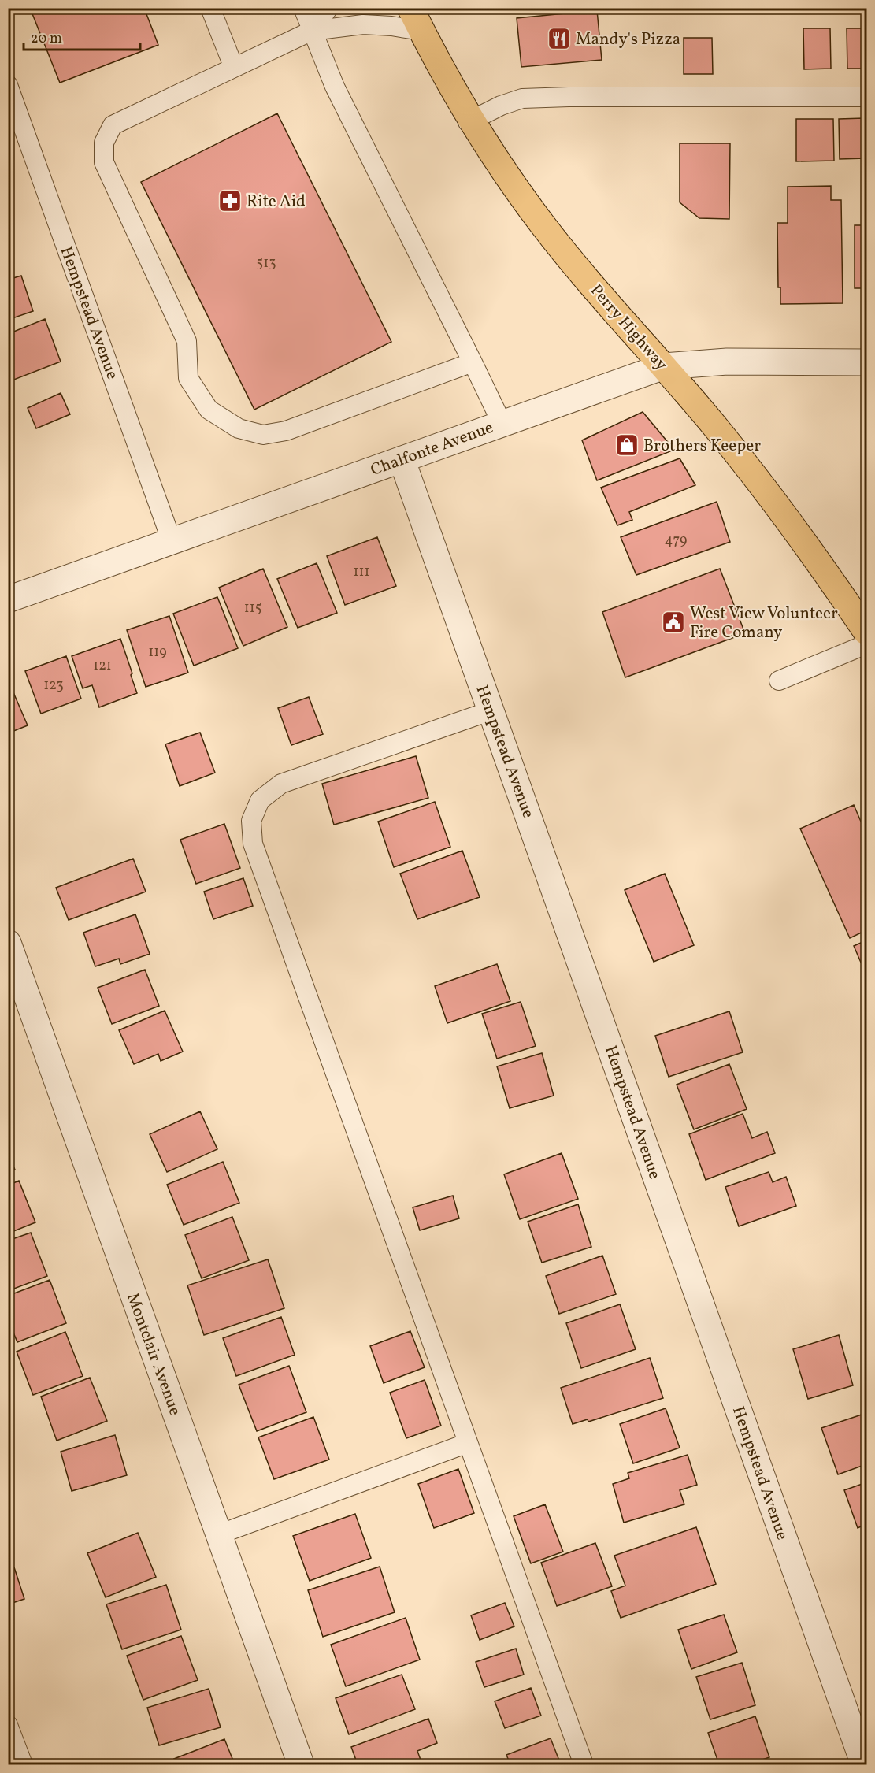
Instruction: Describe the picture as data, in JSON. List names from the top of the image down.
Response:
{
  "streets": {
    "main road": ["Perry Highway"],
    "street": ["Hempstead Avenue", "Chalfonte Avenue", "Montclair Avenue"]
  },
  "crossings": [
    ["Hempstead Avenue", "Chalfonte Avenue"],
    ["Perry Highway", "Chalfonte Avenue"]
  ],
  "places": {
    "restaurant": ["Mandy's Pizza"],
    "pharmacy": ["Rite Aid"],
    "shop": ["Brothers Keeper"],
    "public building": ["West View Volunteer Fire Comany"]
  },
  "house_numbers": [
    "513",
    "479",
    "111",
    "115",
    "119",
    "121",
    "123"
  ],
  "scale_bar": "20 m"
}
